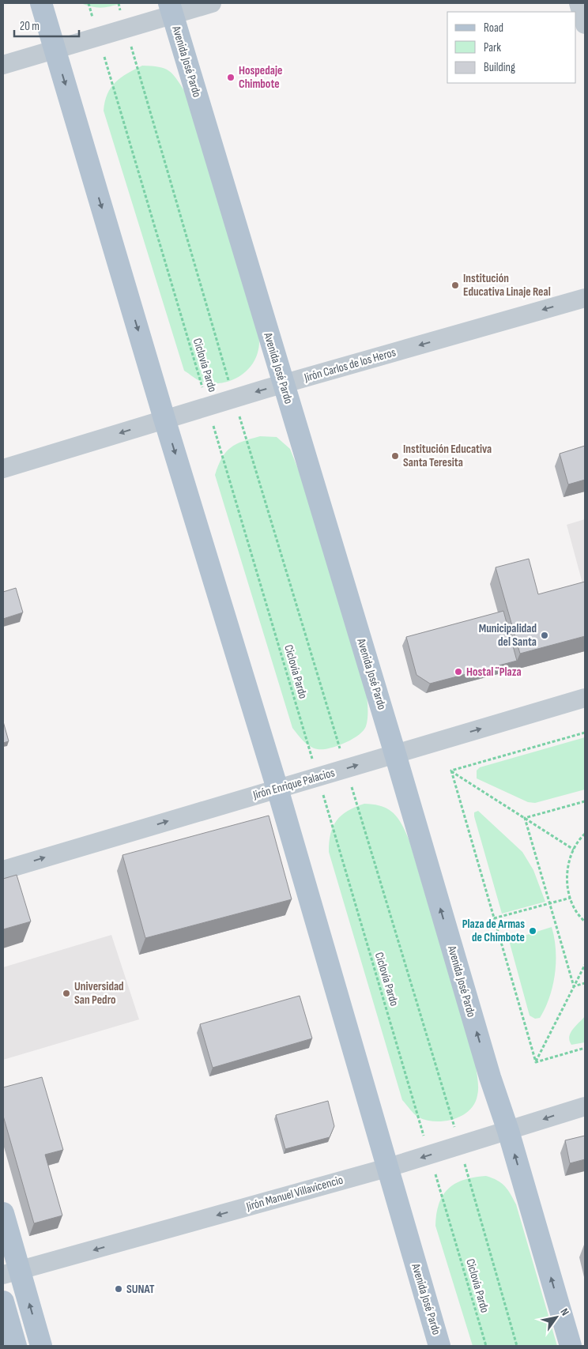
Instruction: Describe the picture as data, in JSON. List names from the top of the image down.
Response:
{
  "streets": {
    "main road": ["Avenida José Pardo"],
    "street": ["Jirón Carlos de los Heros", "Jirón Enrique Palacios", "Jirón Manuel Villavicencio"],
    "path": ["Ciclovía Pardo"]
  },
  "crossings": [
    ["Avenida José Pardo", "Jirón Carlos de los Heros"],
    ["Avenida José Pardo", "Jirón Enrique Palacios"],
    ["Avenida José Pardo", "Jirón Manuel Villavicencio"],
    ["Ciclovía Pardo", "Jirón Carlos de los Heros"],
    ["Ciclovía Pardo", "Jirón Enrique Palacios"],
    ["Ciclovía Pardo", "Jirón Manuel Villavicencio"]
  ],
  "one_way": ["Jirón Carlos de los Heros", "Jirón Enrique Palacios", "Jirón Manuel Villavicencio"],
  "places": [
    "Hospedaje Chimbote",
    "Institución Educativa Linaje Real",
    "Institución Educativa Santa Teresita",
    "Municipalidad del Santa",
    "Hostal ¨Plaza",
    "Plaza de Armas de Chimbote",
    "Universidad San Pedro",
    "SUNAT"
  ],
  "legend": ["Road", "Park", "Building"],
  "scale_bar": "20 m",
  "north": "top right"
}
